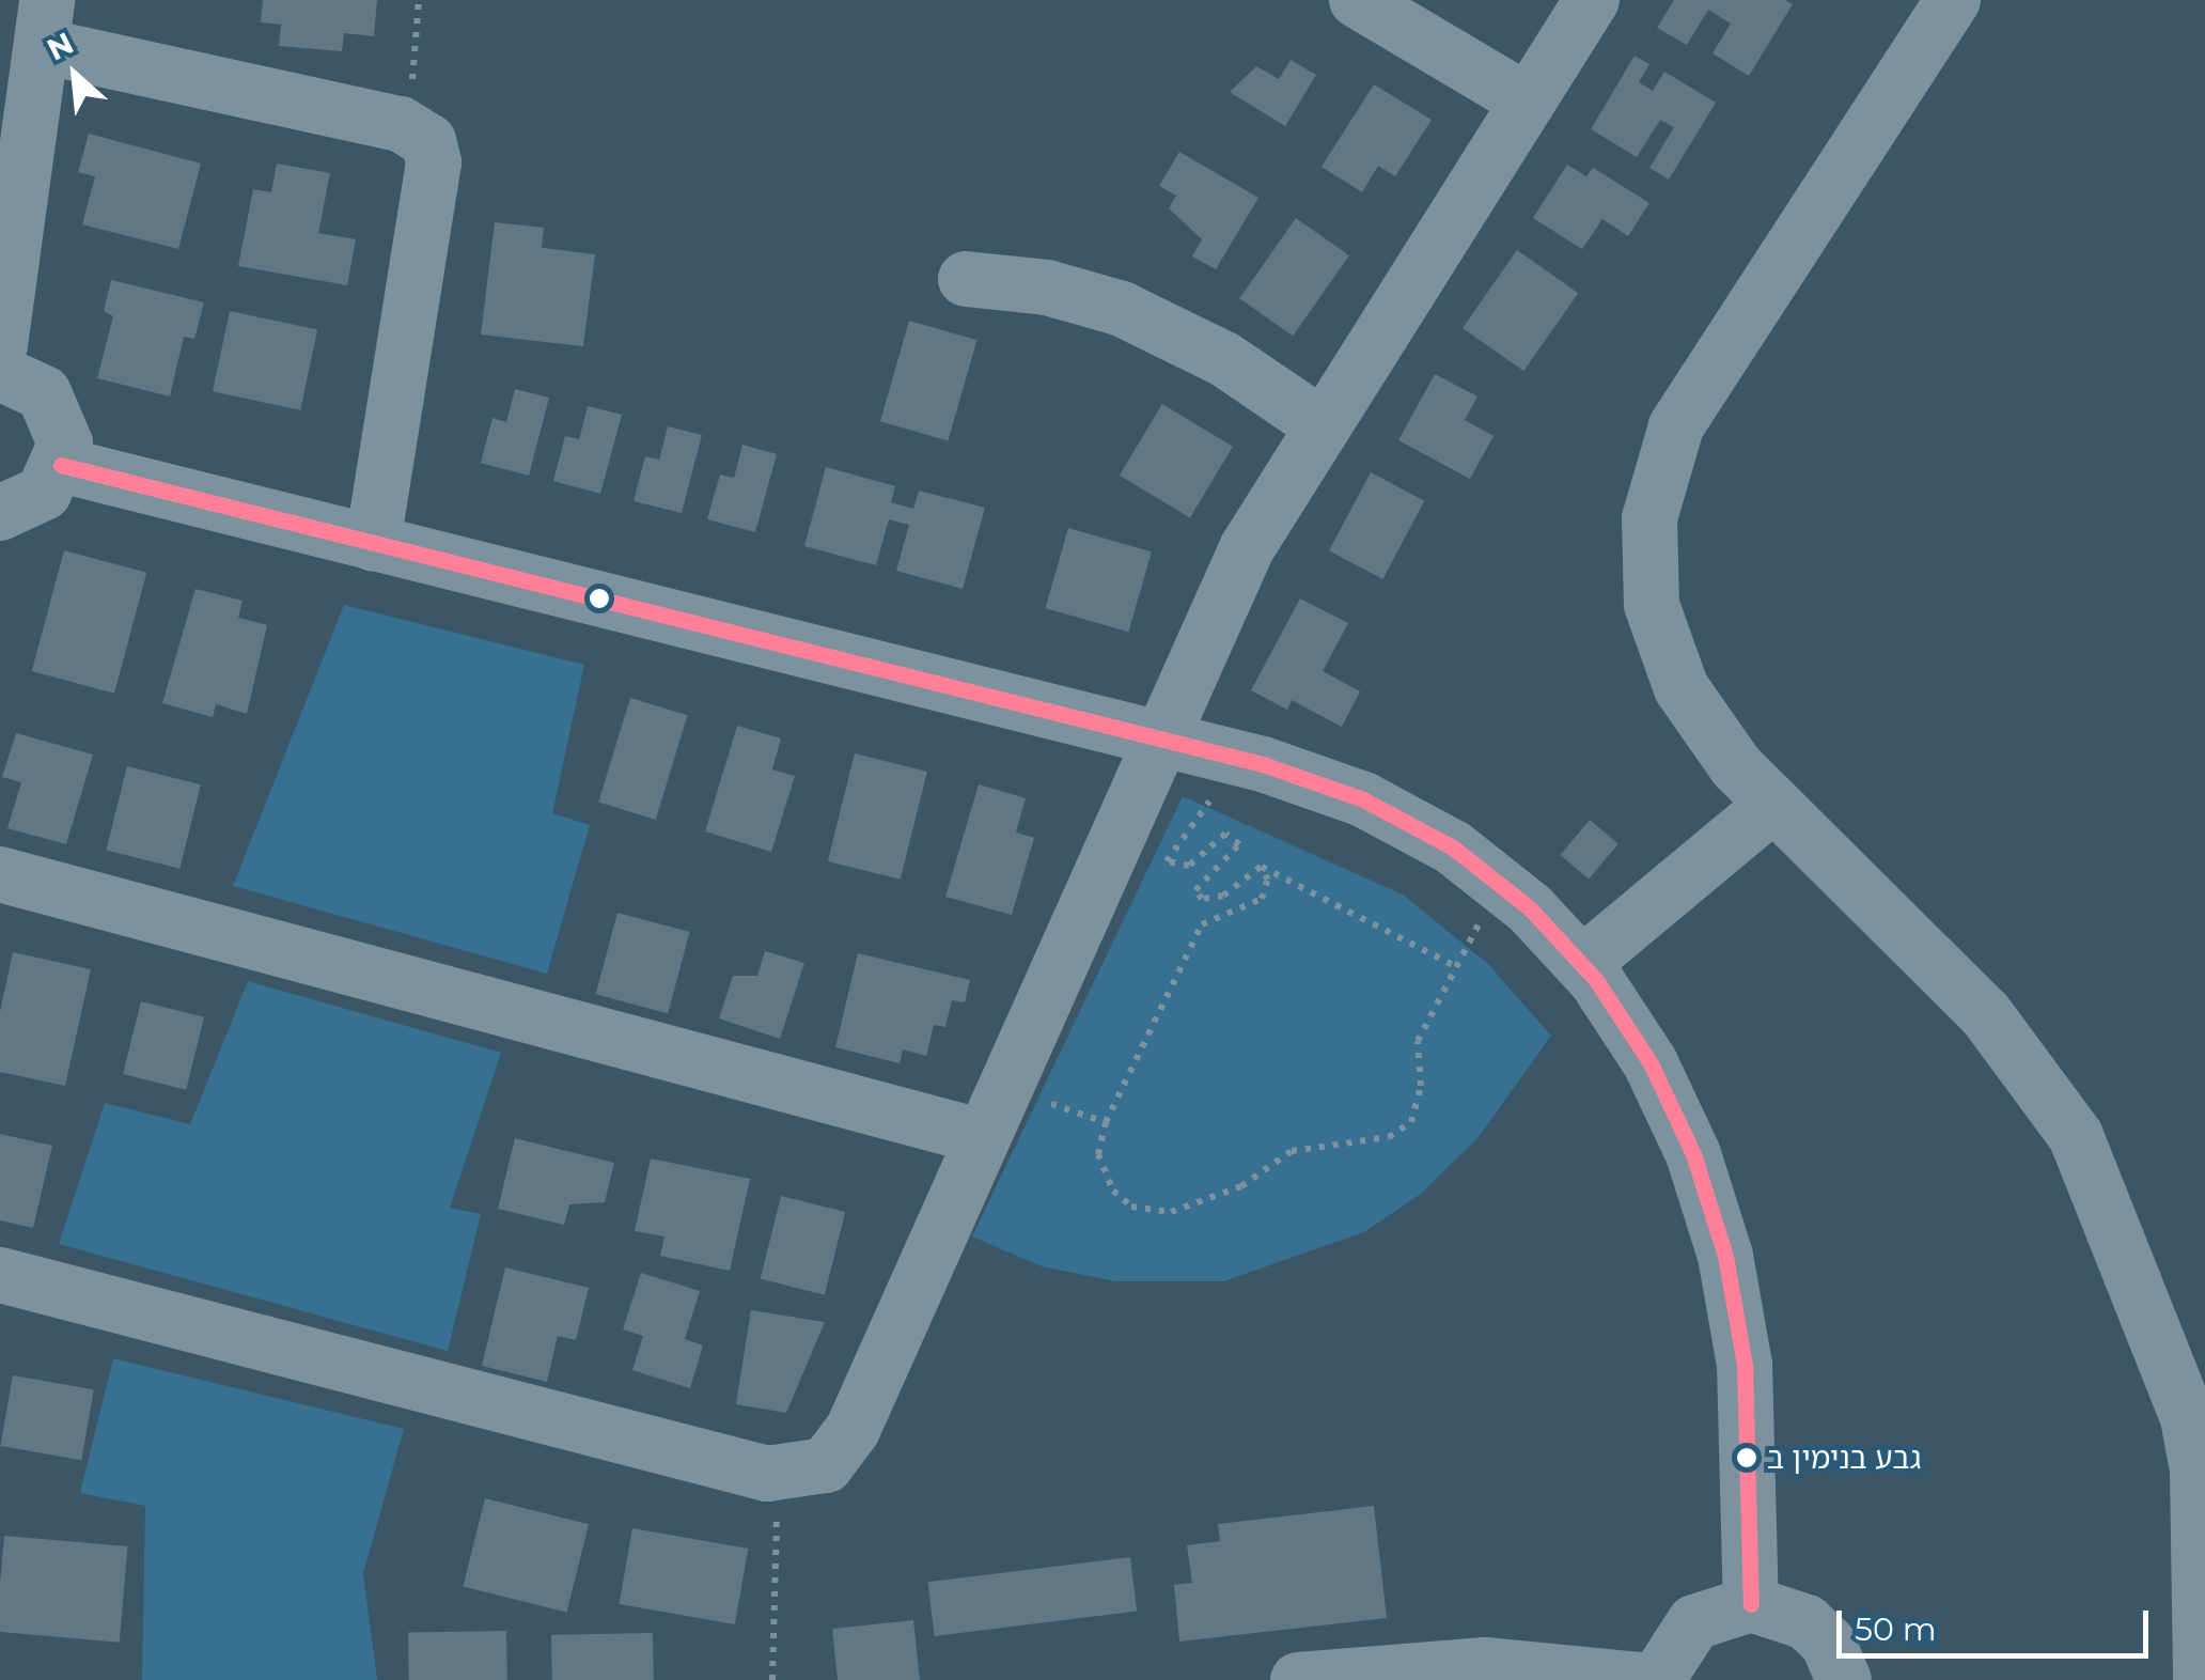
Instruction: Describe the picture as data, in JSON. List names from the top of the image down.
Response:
{
  "places": ["גבע בנימין ב"],
  "scale_bar": "50 m",
  "north": "top left"
}
